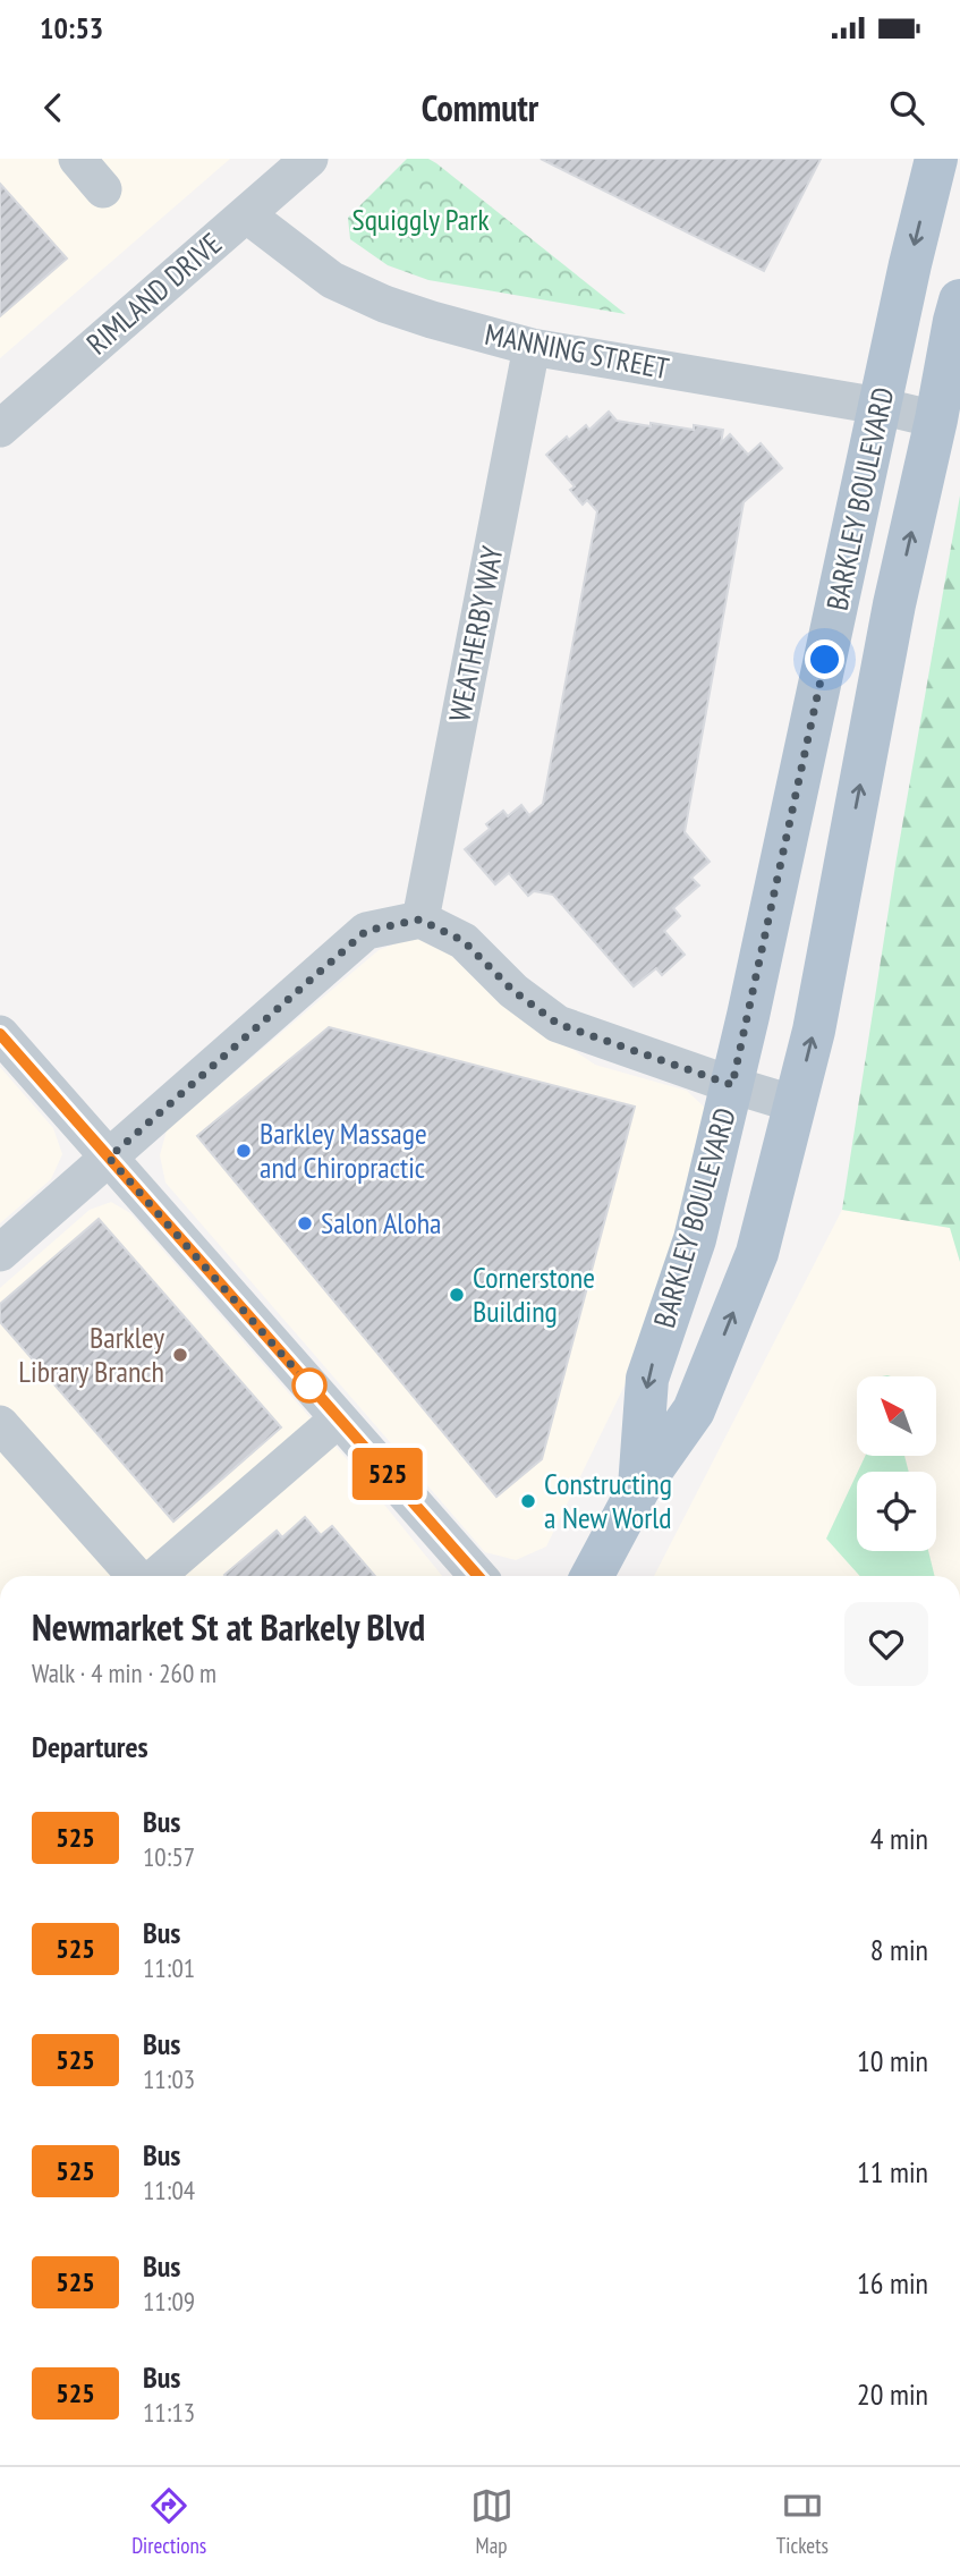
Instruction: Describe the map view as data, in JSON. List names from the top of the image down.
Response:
{
  "streets": {
    "main road": ["BARKLEY BOULEVARD"],
    "street": ["RIMLAND DRIVE", "MANNING STREET", "WEATHERBY WAY"]
  },
  "crossings": [
    ["RIMLAND DRIVE", "MANNING STREET"],
    ["MANNING STREET", "BARKLEY BOULEVARD"],
    ["MANNING STREET", "WEATHERBY WAY"]
  ],
  "parks": ["Squiggly Park"],
  "places": [
    "Barkley Massage and Chiropractic",
    "Salon Aloha",
    "Cornerstone Building",
    "Barkley Library Branch",
    "Constructing a New World"
  ],
  "lines": ["bus line 525"],
  "north": "top left",
  "page": {
    "status": "10:53",
    "header": "Commutr",
    "on_map": "525",
    "heading": [
      ["Newmarket St at Barkely Blvd", "Walk · 4 min · 260 m"],
      "Departures"
    ],
    "list": [
      {
        "mark": "525",
        "name": "Bus",
        "note": "10:57",
        "value": "4 min"
      },
      {
        "mark": "525",
        "name": "Bus",
        "note": "11:01",
        "value": "8 min"
      },
      {
        "mark": "525",
        "name": "Bus",
        "note": "11:03",
        "value": "10 min"
      },
      {
        "mark": "525",
        "name": "Bus",
        "note": "11:04",
        "value": "11 min"
      },
      {
        "mark": "525",
        "name": "Bus",
        "note": "11:09",
        "value": "16 min"
      },
      {
        "mark": "525",
        "name": "Bus",
        "note": "11:13",
        "value": "20 min"
      }
    ],
    "tabs": ["Directions", "Map", "Tickets"]
  }
}
